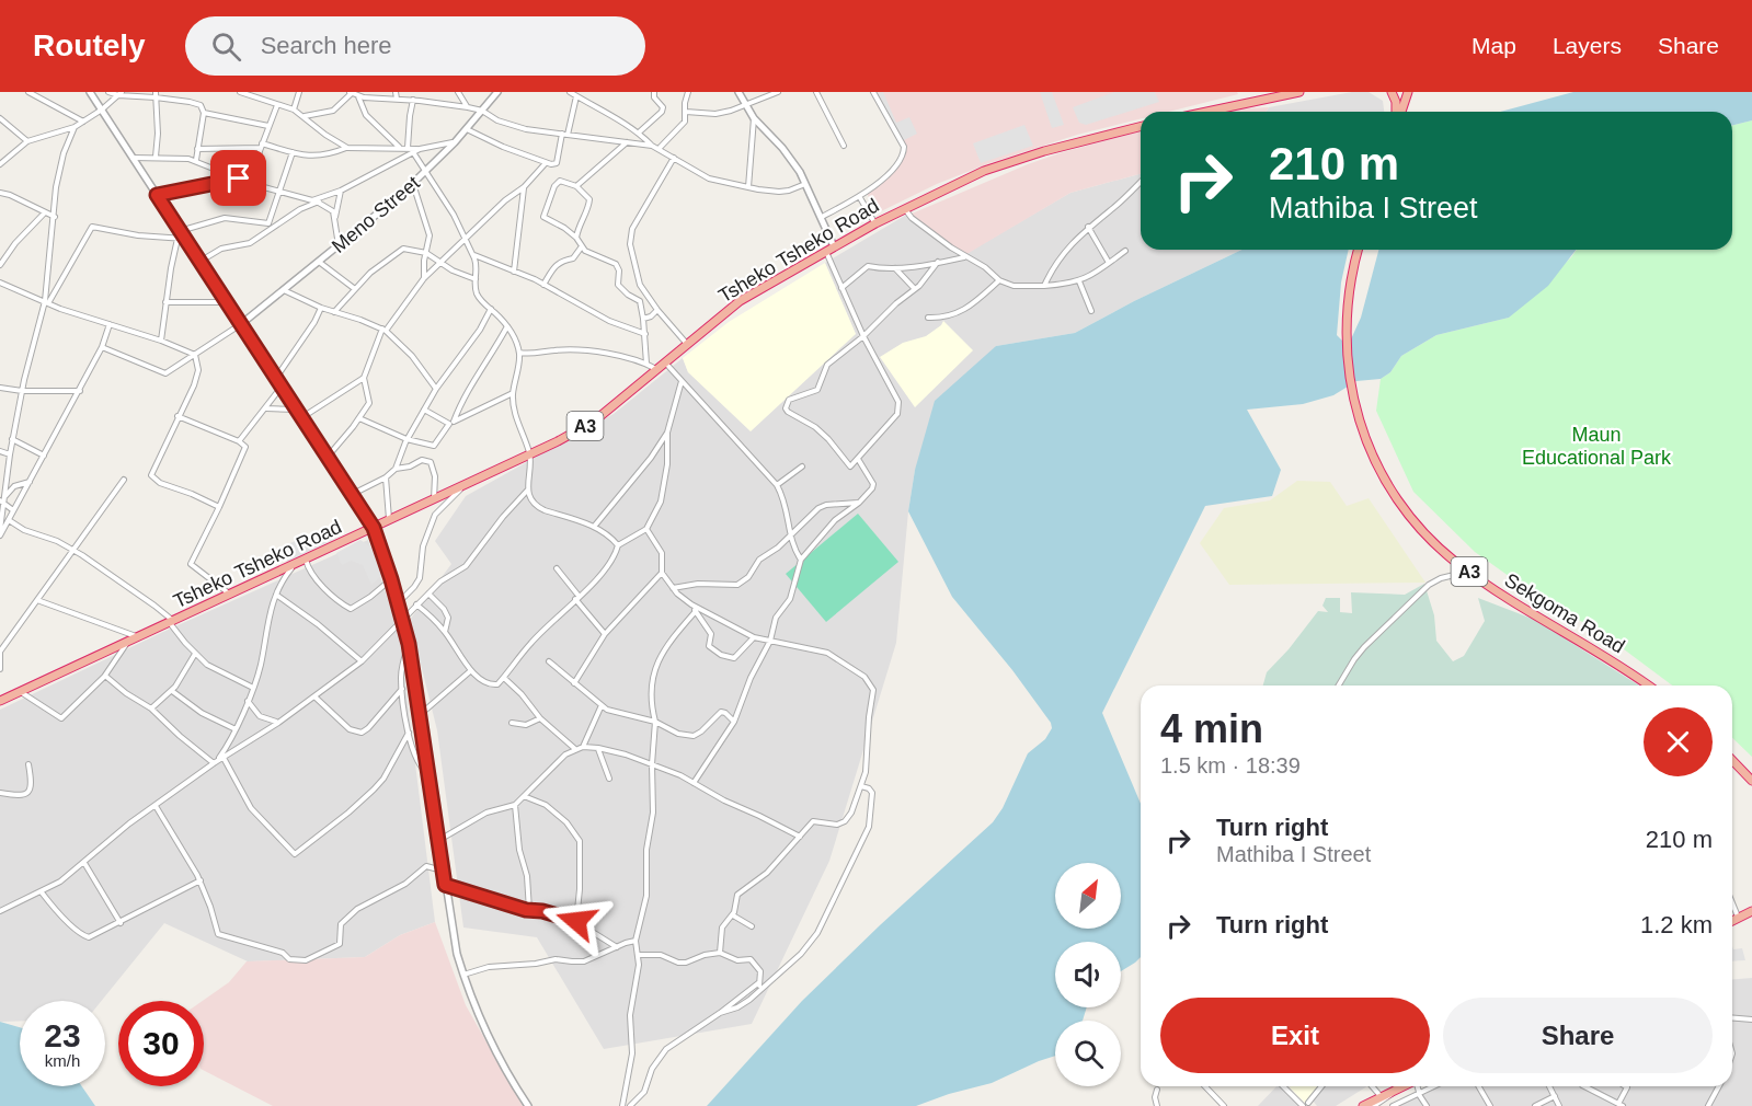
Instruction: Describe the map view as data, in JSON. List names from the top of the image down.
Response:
{
  "streets": {
    "highway": ["Tsheko Tsheko Road", "A3", "Sekgoma Road"],
    "street": ["Meno Street"]
  },
  "parks": ["Maun Educational Park"],
  "north": "top right",
  "page": {
    "header": "Routely",
    "search": "Search here",
    "nav": ["Map", "Layers", "Share"],
    "turn": ["210 m", "Mathiba I Street"],
    "heading": ["4 min", "1.5 km · 18:39"],
    "list": [
      {
        "name": "Turn right",
        "note": "Mathiba I Street",
        "value": "210 m"
      },
      {
        "name": "Turn right",
        "value": "1.2 km"
      }
    ],
    "buttons": ["Exit", "Share"],
    "speed": "23 km/h",
    "limit": "30"
  }
}
